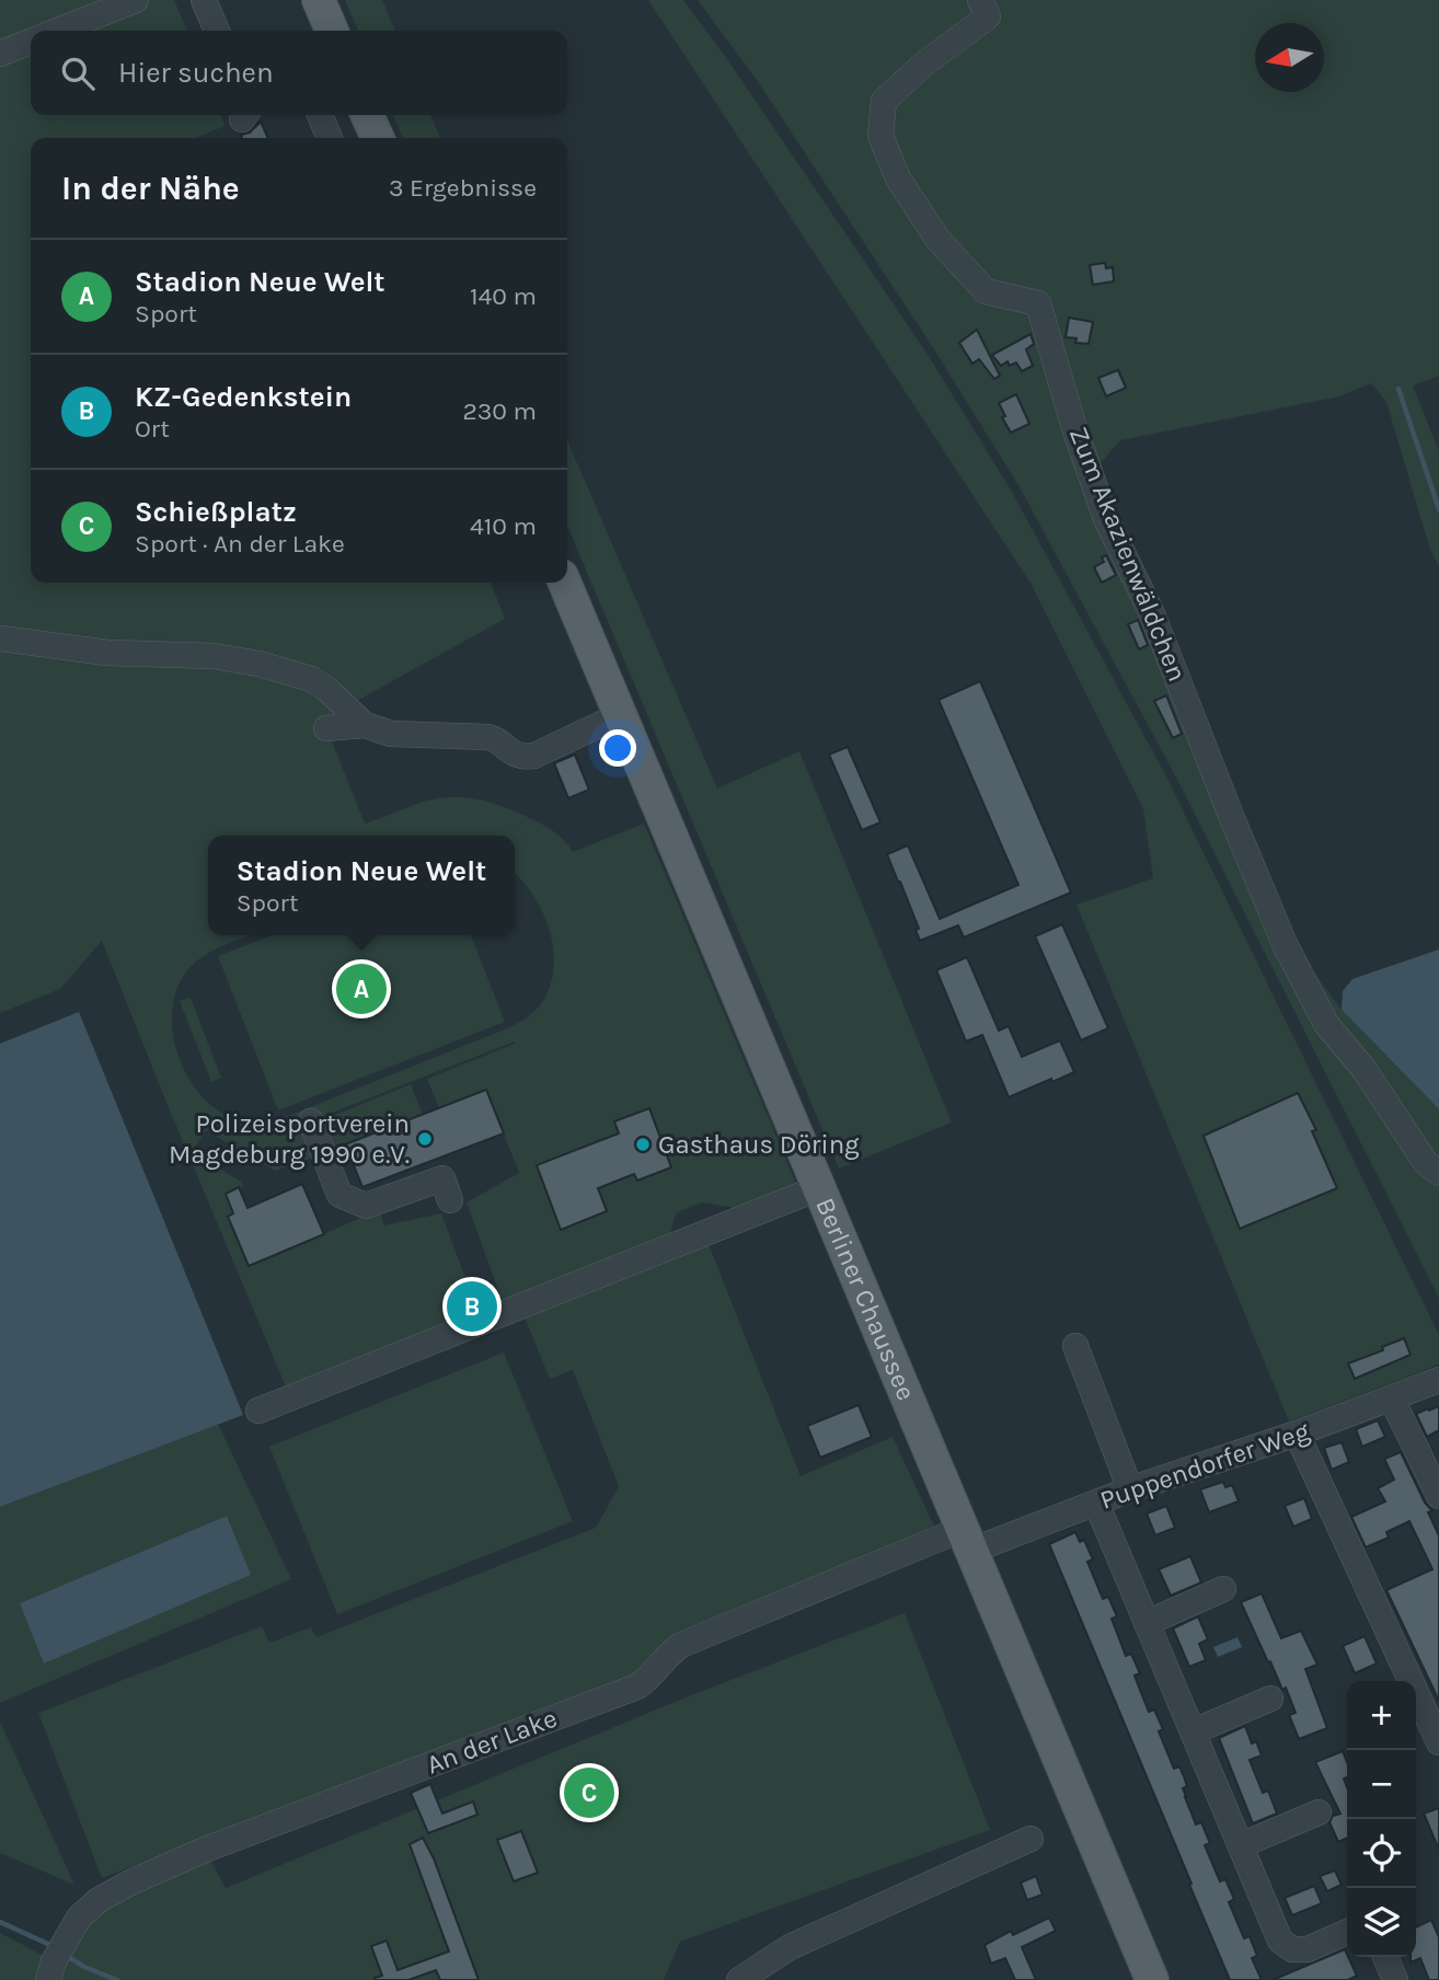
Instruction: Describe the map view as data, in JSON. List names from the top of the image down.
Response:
{
  "streets": {
    "main road": ["Berliner Chaussee"],
    "street": ["Zum Akazienwäldchen", "Puppendorfer Weg", "An der Lake"]
  },
  "crossings": [
    ["Berliner Chaussee", "Puppendorfer Weg"],
    ["Berliner Chaussee", "An der Lake"],
    ["Puppendorfer Weg", "An der Lake"]
  ],
  "places": ["Polizeisportverein Magdeburg 1990 e.V.", "Gasthaus Döring"],
  "north": "left",
  "page": {
    "search": "Hier suchen",
    "heading": ["In der Nähe", "3 Ergebnisse"],
    "list": [
      {
        "mark": "A",
        "name": "Stadion Neue Welt",
        "note": "Sport",
        "value": "140 m"
      },
      {
        "mark": "B",
        "name": "KZ-Gedenkstein",
        "note": "Ort",
        "value": "230 m"
      },
      {
        "mark": "C",
        "name": "Schießplatz",
        "note": "Sport · An der Lake",
        "value": "410 m"
      }
    ],
    "popup": ["Stadion Neue Welt", "Sport"],
    "pins": ["A", "B", "C"],
    "map_buttons": ["+", "−"]
  }
}
